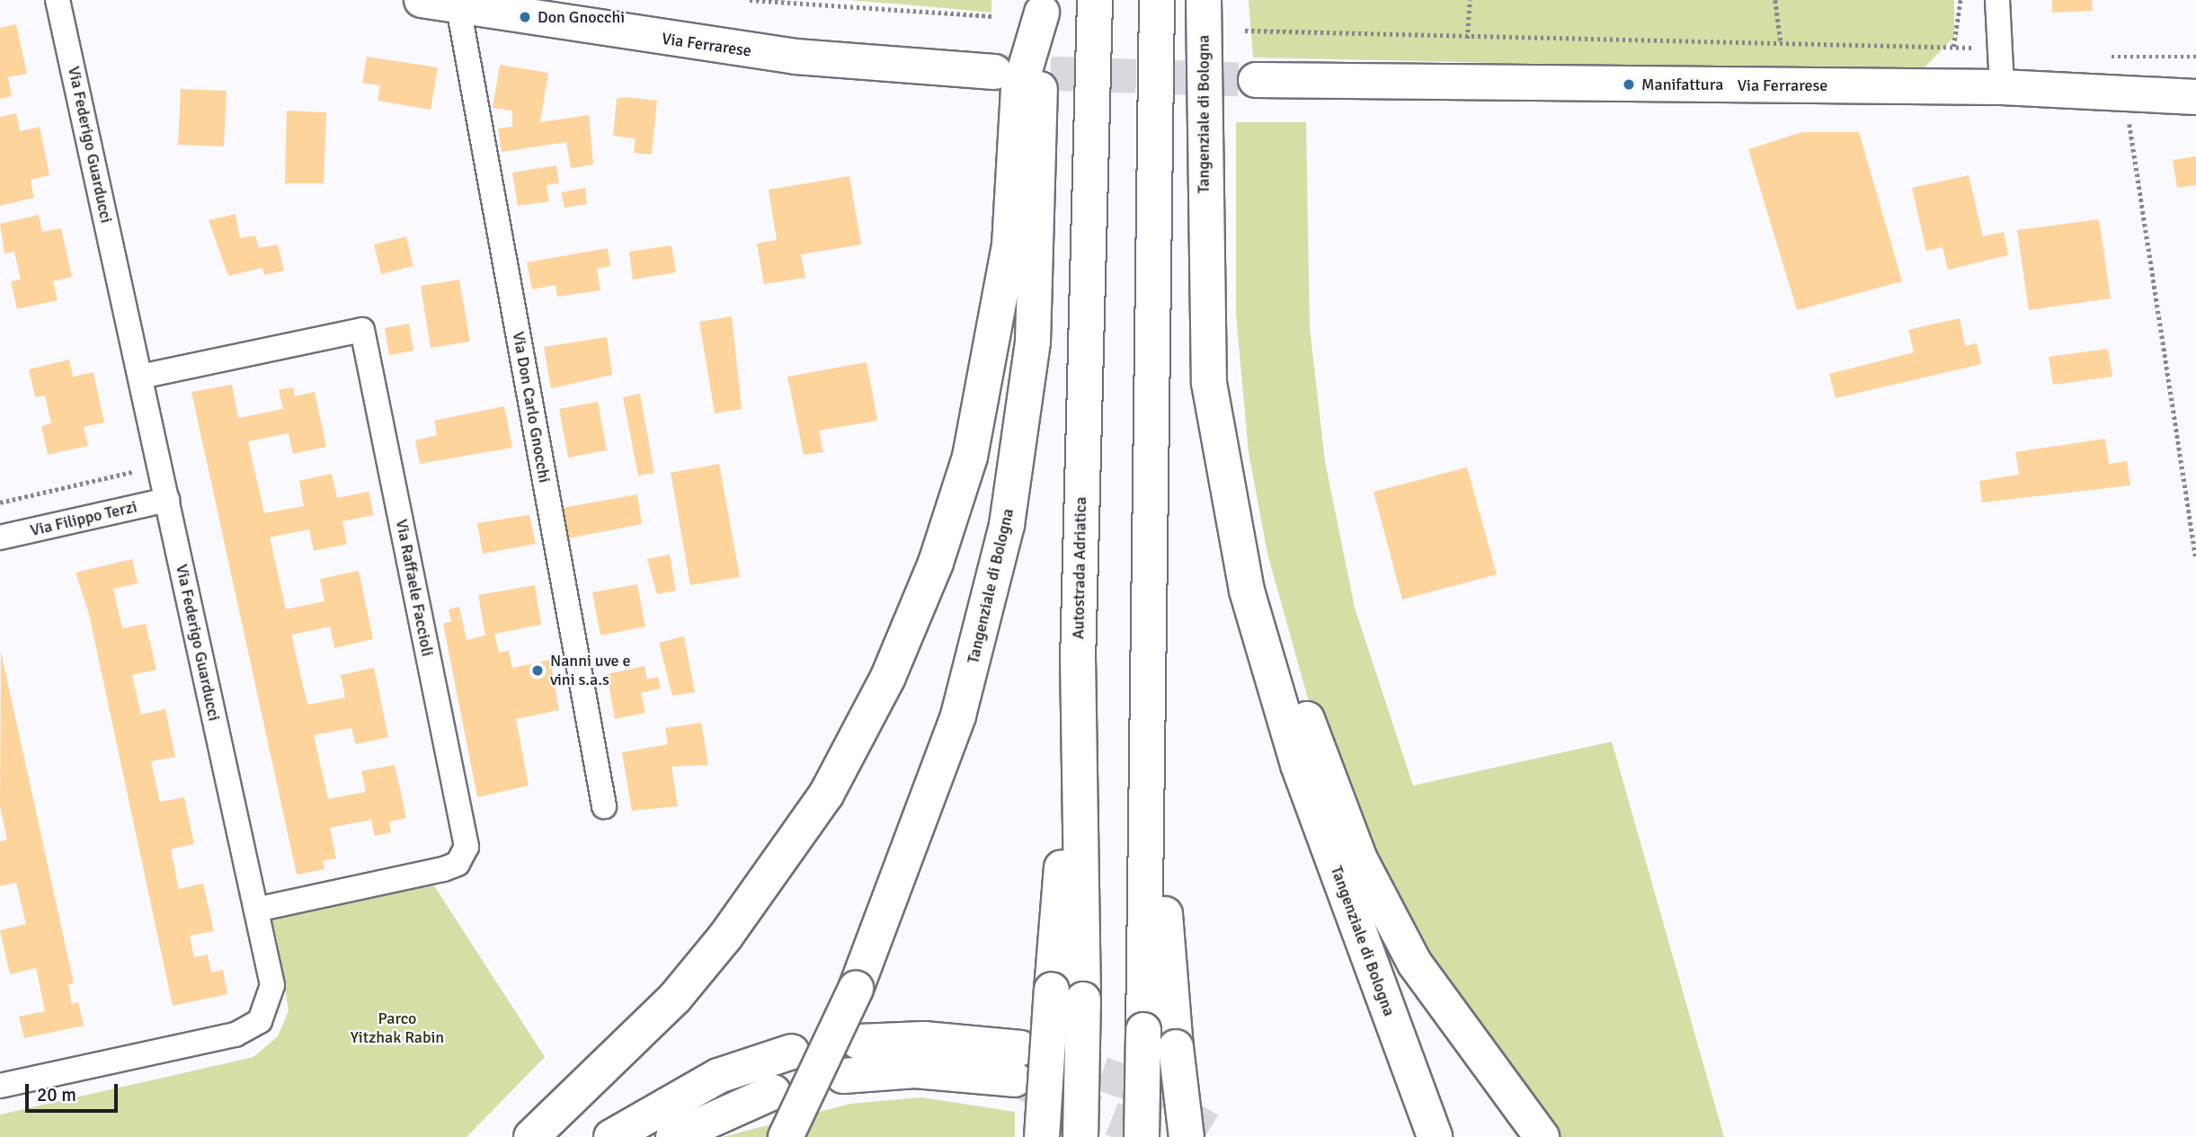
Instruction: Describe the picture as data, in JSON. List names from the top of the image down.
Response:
{
  "streets": {
    "main road": ["Via Ferrarese", "Tangenziale di Bologna", "Autostrada Adriatica"],
    "street": [
      "Via Federigo Guarducci",
      "Via Don Carlo Gnocchi",
      "Via Filippo Terzi",
      "Via Raffaele Faccioli"
    ]
  },
  "crossings": [
    ["Via Ferrarese", "Via Don Carlo Gnocchi"],
    ["Via Federigo Guarducci", "Via Filippo Terzi"],
    ["Via Federigo Guarducci", "Via Raffaele Faccioli"]
  ],
  "parks": ["Parco Yitzhak Rabin"],
  "places": ["Don Gnocchi", "Manifattura", "Nanni uve e vini s.a.s"],
  "scale_bar": "20 m"
}
